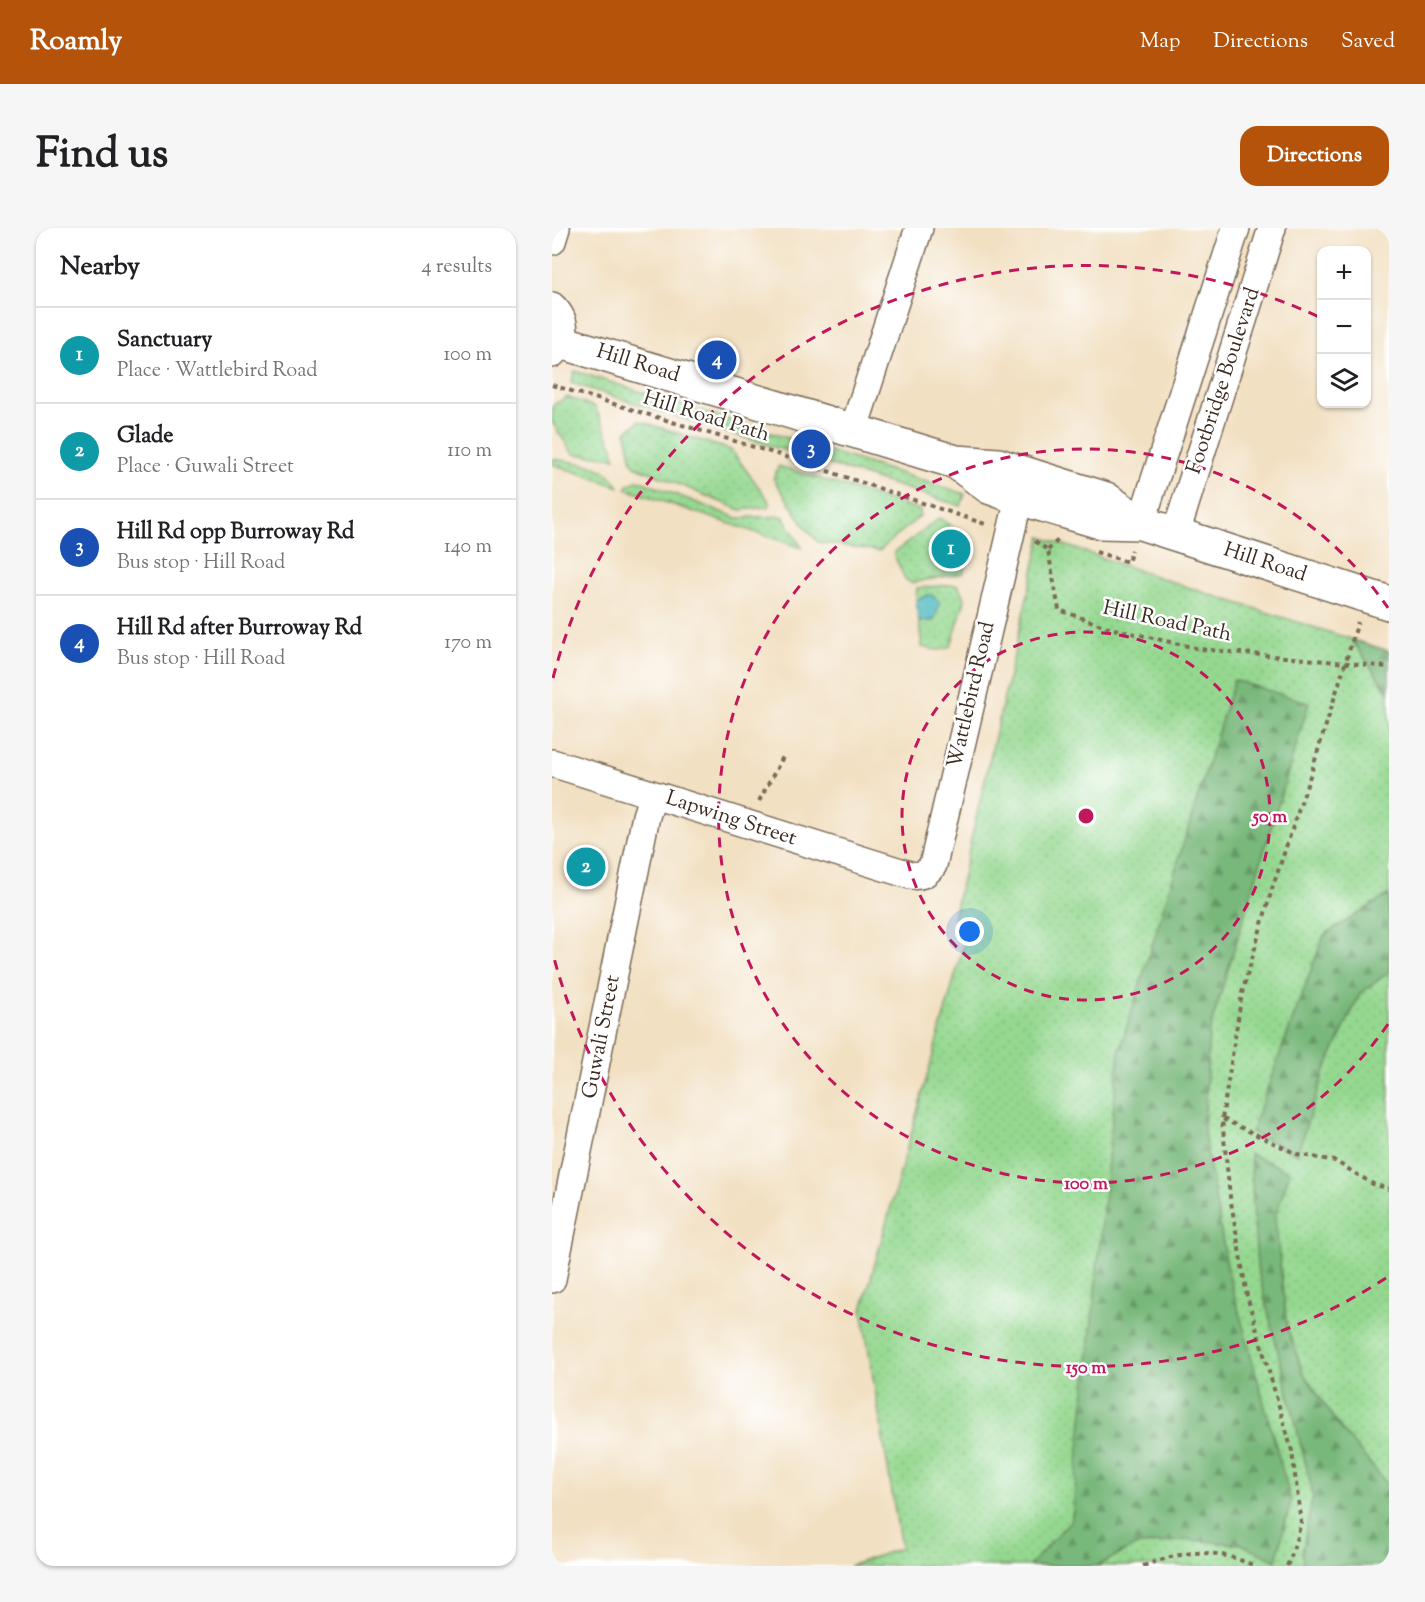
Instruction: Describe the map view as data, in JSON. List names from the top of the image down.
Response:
{
  "streets": {
    "street": [
      "Hill Road",
      "Footbridge Boulevard",
      "Wattlebird Road",
      "Lapwing Street",
      "Guwali Street"
    ],
    "path": ["Hill Road Path"]
  },
  "crossings": [
    ["Hill Road", "Footbridge Boulevard"],
    ["Hill Road", "Wattlebird Road"],
    ["Wattlebird Road", "Lapwing Street"],
    ["Lapwing Street", "Guwali Street"]
  ],
  "page": {
    "header": "Roamly",
    "nav": ["Map", "Directions", "Saved"],
    "title": "Find us",
    "buttons": "Directions",
    "heading": ["Nearby", "4 results"],
    "map_buttons": ["+", "−"],
    "list": [
      {
        "mark": "1",
        "name": "Sanctuary",
        "note": "Place · Wattlebird Road",
        "value": "100 m"
      },
      {
        "mark": "2",
        "name": "Glade",
        "note": "Place · Guwali Street",
        "value": "110 m"
      },
      {
        "mark": "3",
        "name": "Hill Rd opp Burroway Rd",
        "note": "Bus stop · Hill Road",
        "value": "140 m"
      },
      {
        "mark": "4",
        "name": "Hill Rd after Burroway Rd",
        "note": "Bus stop · Hill Road",
        "value": "170 m"
      }
    ],
    "pins": [
      "4",
      "3",
      "1",
      "2"
    ]
  },
  "rings": ["50 m", "100 m", "150 m"]
}
